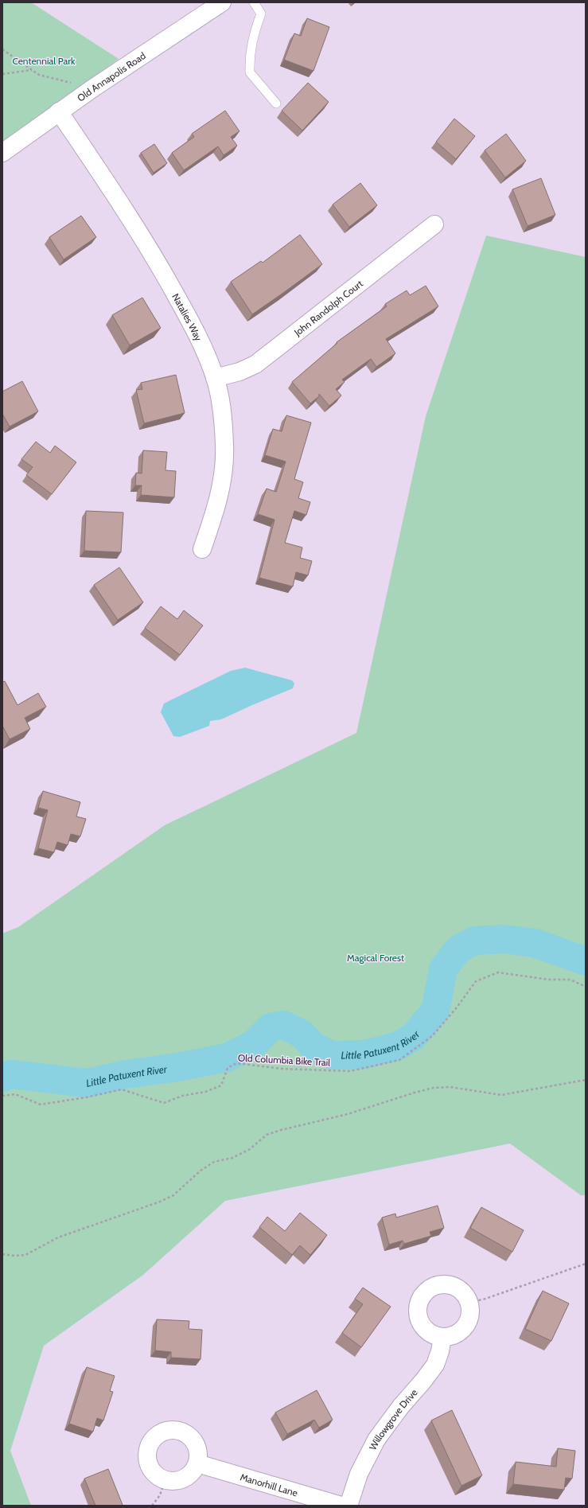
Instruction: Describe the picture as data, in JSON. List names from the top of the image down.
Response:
{
  "streets": {
    "street": [
      "Old Annapolis Road",
      "John Randolph Court",
      "Natalies Way",
      "Willowgrove Drive",
      "Manorhill Lane"
    ],
    "path": ["Old Columbia Bike Trail"]
  },
  "crossings": [
    ["Old Annapolis Road", "Natalies Way"],
    ["John Randolph Court", "Natalies Way"]
  ],
  "water": ["Little Patuxent River"],
  "parks": ["Centennial Park", "Magical Forest"]
}
